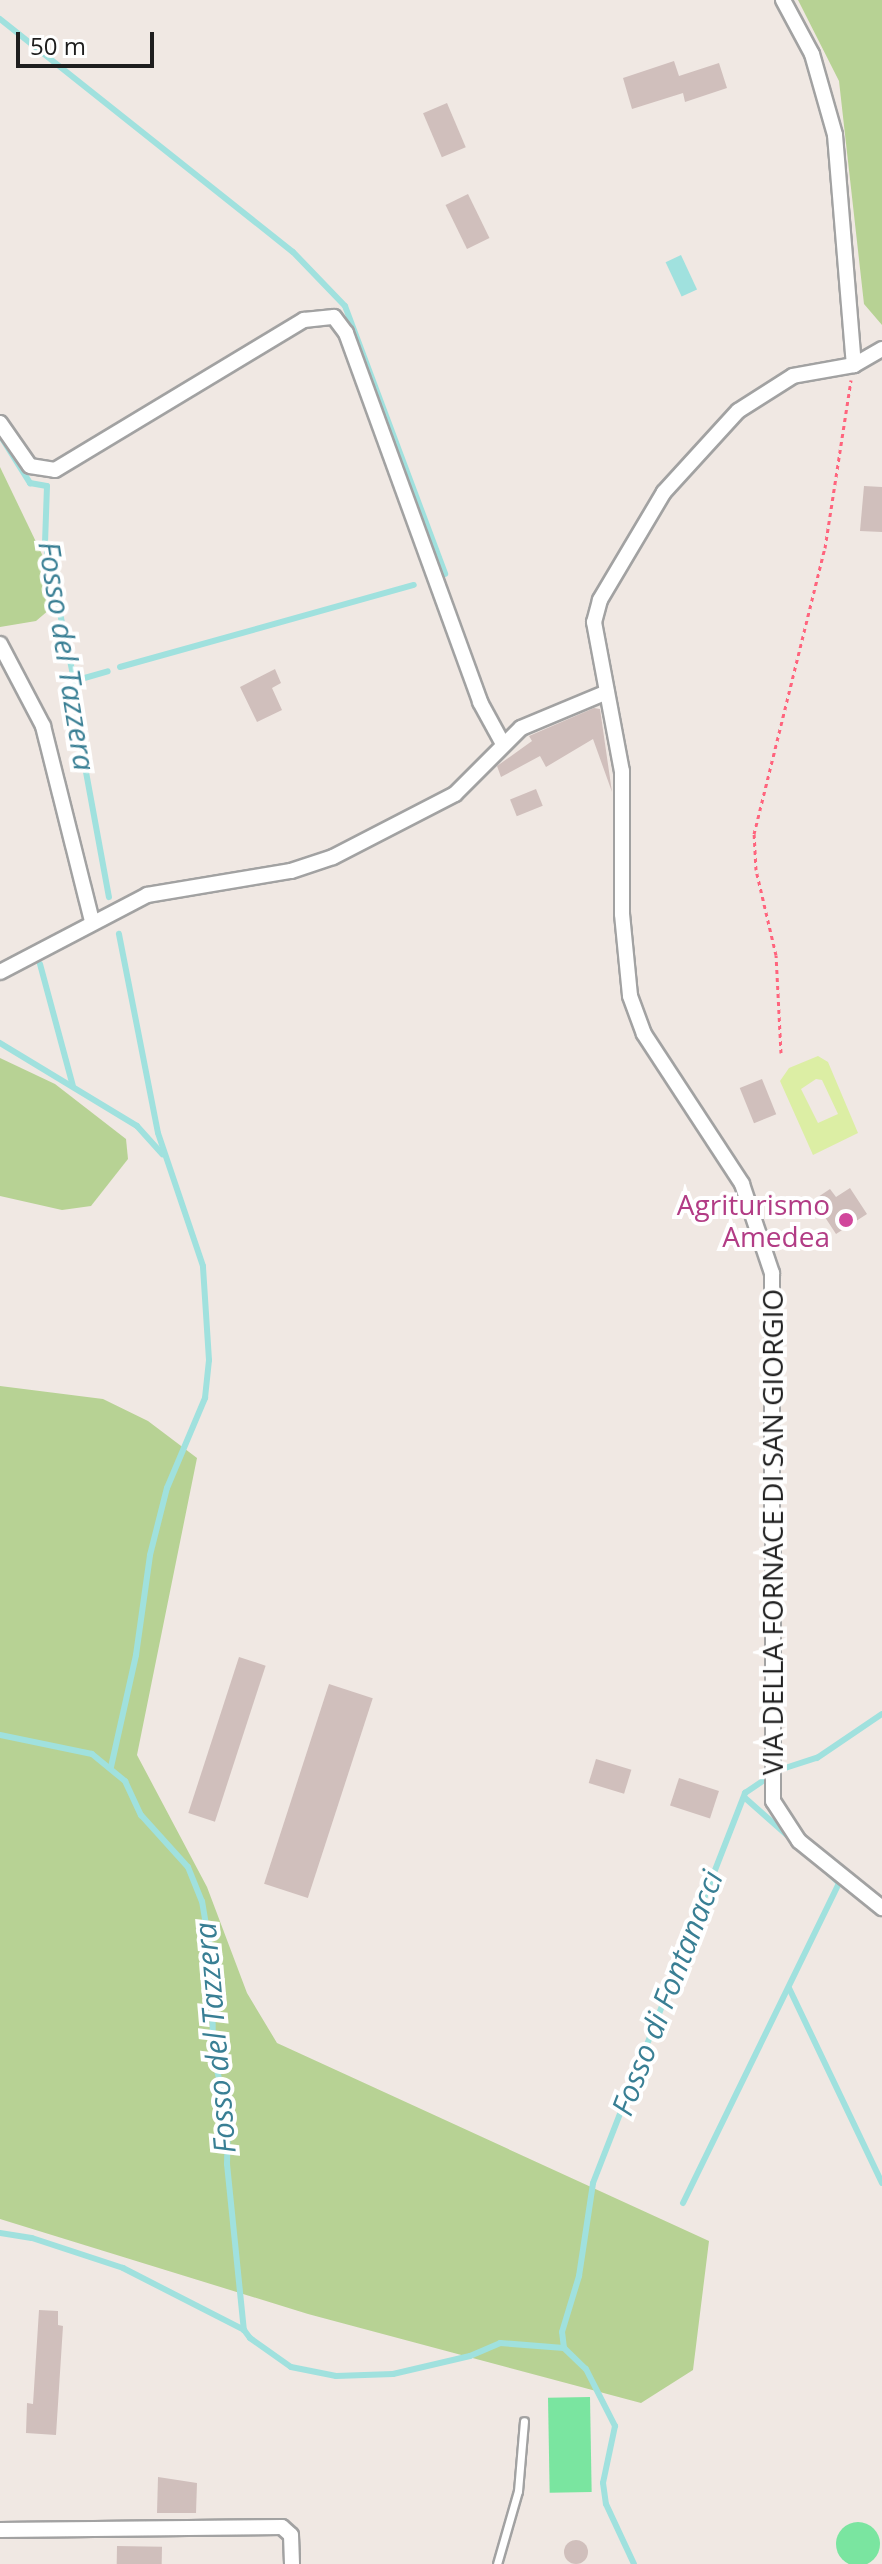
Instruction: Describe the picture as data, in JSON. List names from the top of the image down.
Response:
{
  "streets": {
    "street": ["VIA DELLA FORNACE DI SAN GIORGIO"]
  },
  "water": ["Fosso del Tazzera", "Fosso di Fontanacci"],
  "places": ["Agriturismo Amedea"],
  "scale_bar": "50 m"
}
